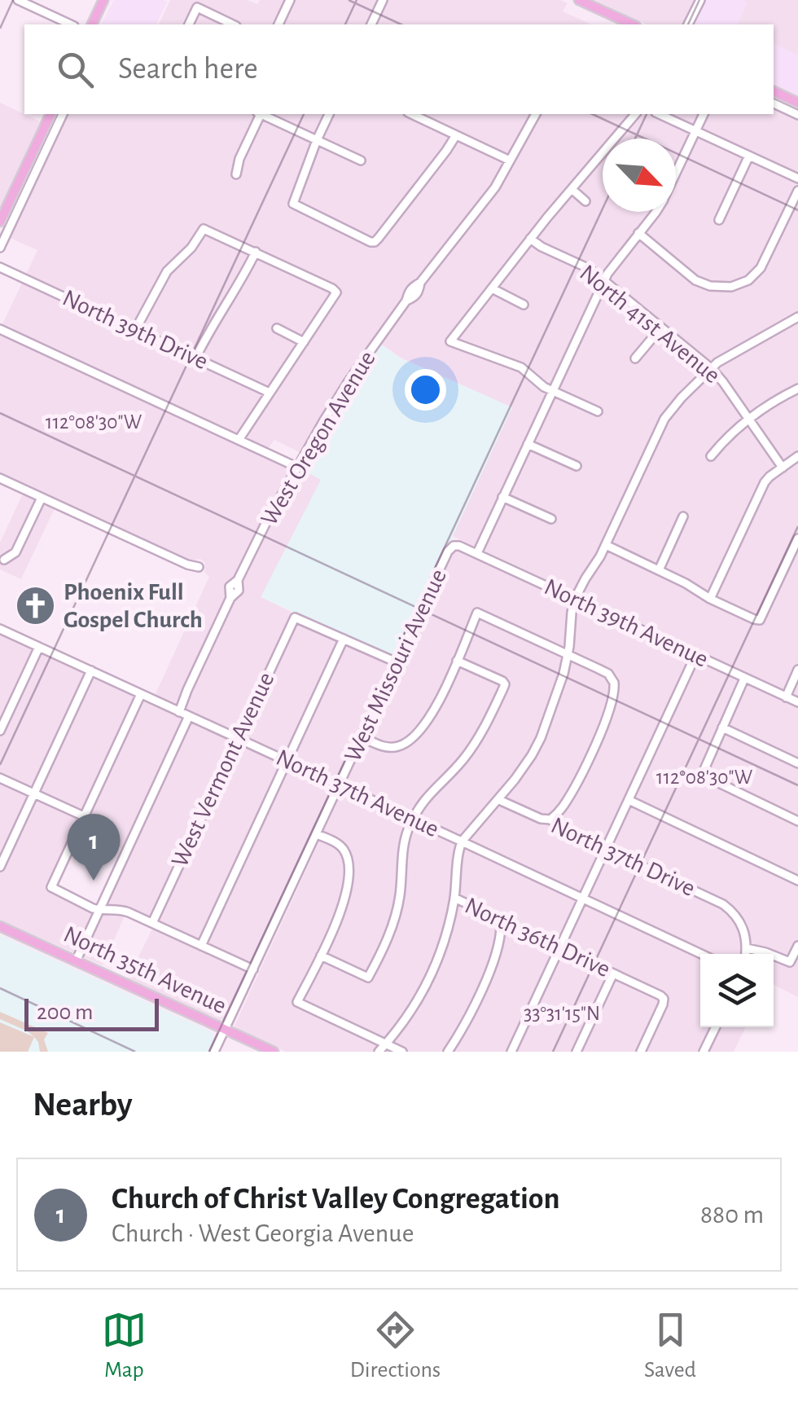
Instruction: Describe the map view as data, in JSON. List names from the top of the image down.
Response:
{
  "streets": {
    "main road": ["North 35th Avenue"],
    "street": [
      "North 41st Avenue",
      "North 39th Drive",
      "West Oregon Avenue",
      "North 39th Avenue",
      "West Missouri Avenue",
      "West Vermont Avenue",
      "North 37th Avenue",
      "North 37th Drive",
      "North 36th Drive"
    ]
  },
  "crossings": [
    ["North 41st Avenue", "West Missouri Avenue"],
    ["West Oregon Avenue", "North 37th Avenue"],
    ["North 39th Avenue", "West Missouri Avenue"],
    ["West Missouri Avenue", "North 37th Avenue"],
    ["West Missouri Avenue", "North 35th Avenue"],
    ["West Vermont Avenue", "North 37th Avenue"]
  ],
  "places": {
    "church": ["Phoenix Full Gospel Church"]
  },
  "scale_bar": "200 m",
  "north": "bottom right",
  "page": {
    "search": "Search here",
    "pins": "1",
    "scale": "200 m",
    "heading": "Nearby",
    "list": [
      {
        "mark": "1",
        "name": "Church of Christ Valley Congregation",
        "note": "Church · West Georgia Avenue",
        "value": "880 m"
      }
    ],
    "nav": ["Map", "Directions", "Saved"]
  },
  "coordinates": ["112°08'30\"W", "33°31'15\"N"]
}
